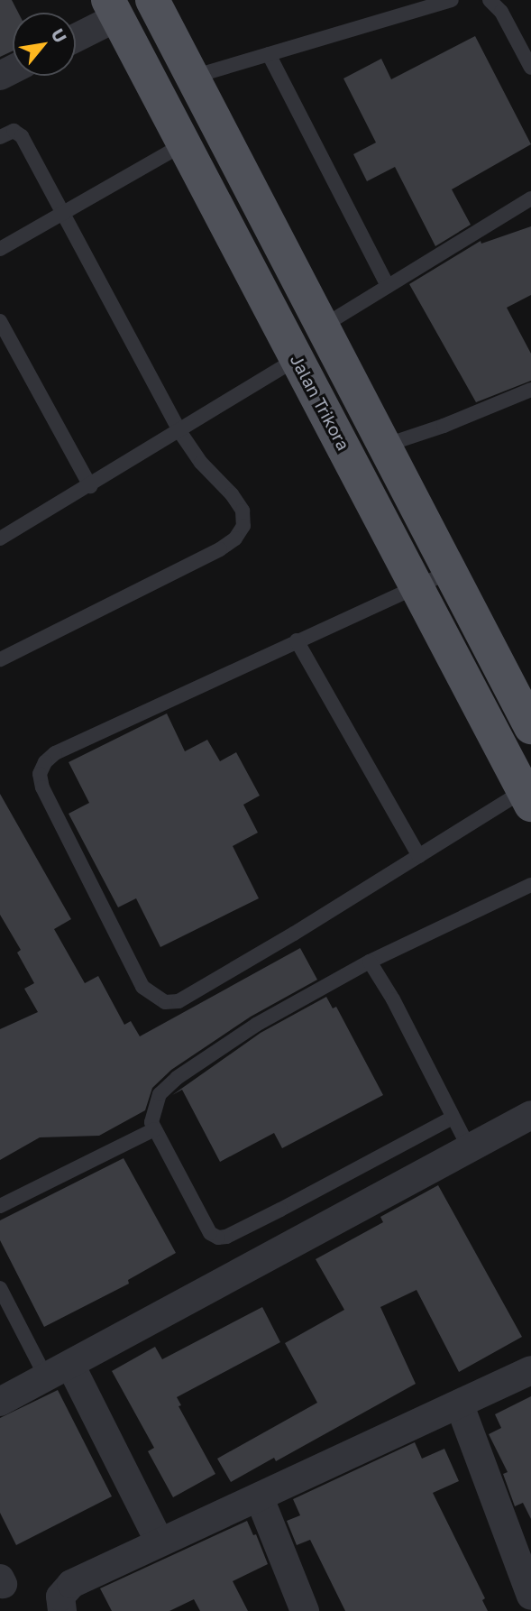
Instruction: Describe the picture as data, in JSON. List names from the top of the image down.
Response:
{
  "streets": {
    "main road": ["Jalan Trikora"]
  },
  "north": "top right"
}
